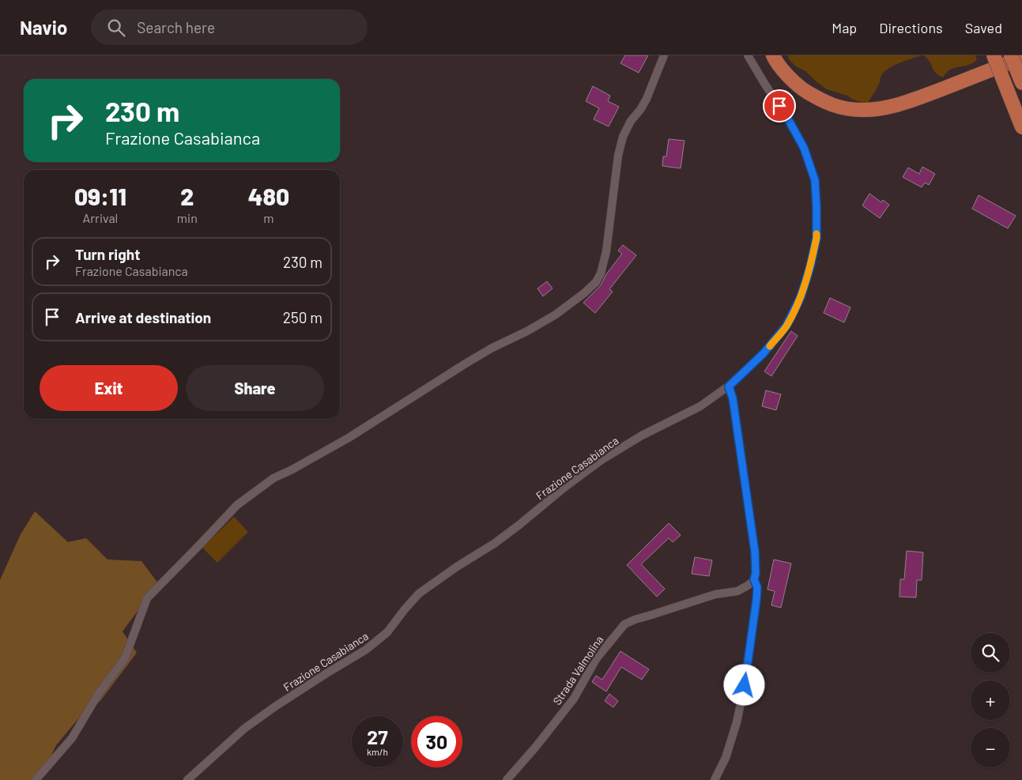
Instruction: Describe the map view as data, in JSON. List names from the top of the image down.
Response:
{
  "streets": {
    "street": ["Frazione Casabianca", "Strada Valmolina"]
  },
  "page": {
    "header": "Navio",
    "search": "Search here",
    "nav": ["Map", "Directions", "Saved"],
    "turn": ["230 m", "Frazione Casabianca"],
    "eta": [
      "09:11",
      "Arrival",
      "2",
      "min",
      "480",
      "m"
    ],
    "list": [
      {
        "name": "Turn right",
        "note": "Frazione Casabianca",
        "value": "230 m"
      },
      {
        "name": "Arrive at destination",
        "value": "250 m"
      }
    ],
    "buttons": ["Exit", "Share"],
    "map_buttons": ["+", "−"],
    "speed": "27 km/h",
    "limit": "30"
  }
}
